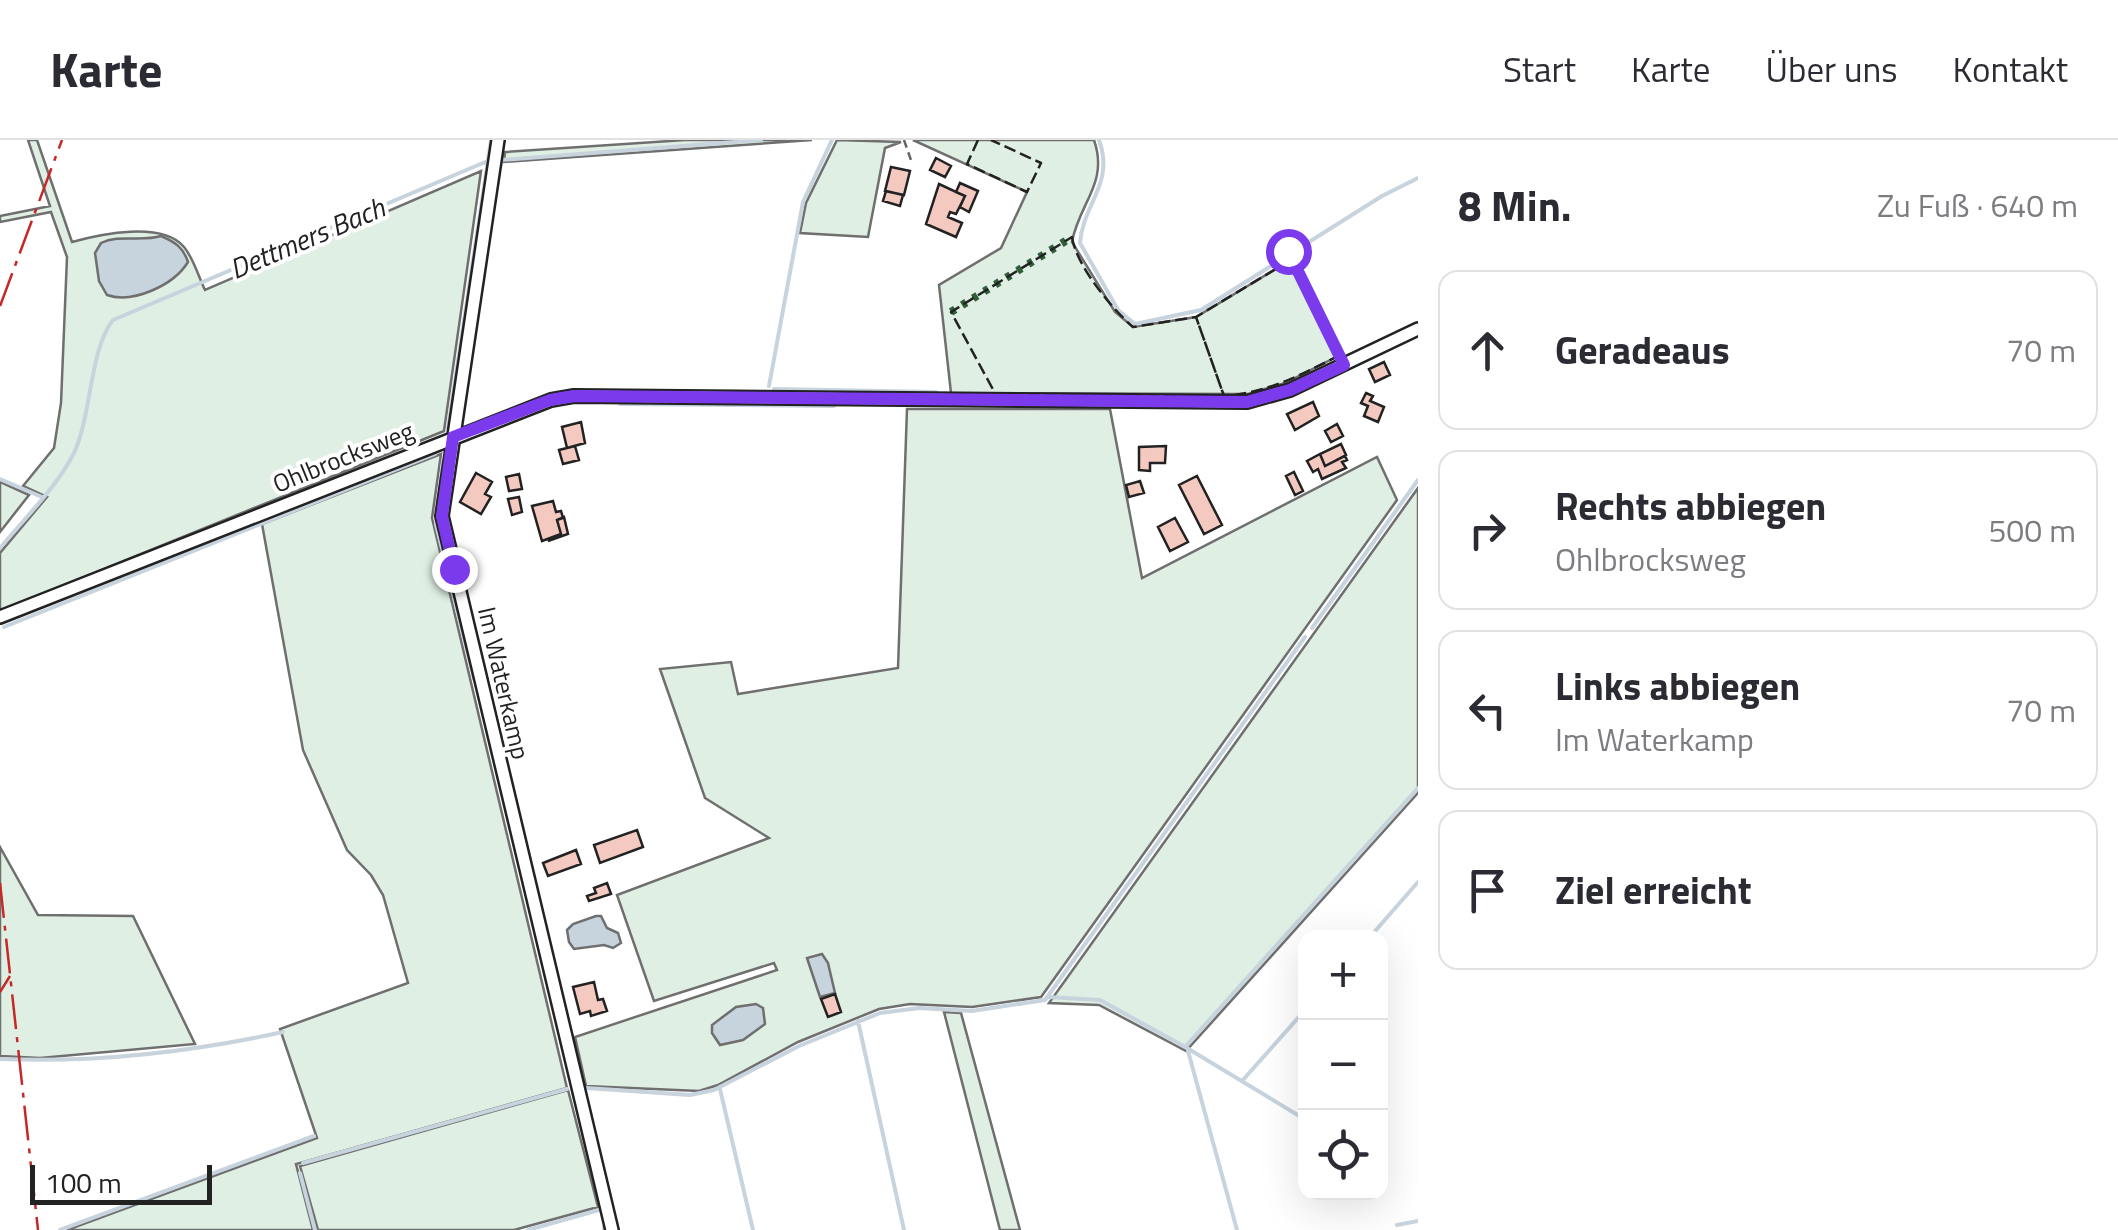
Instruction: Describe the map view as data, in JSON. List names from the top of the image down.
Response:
{
  "streets": {
    "street": ["Ohlbrocksweg", "Im Waterkamp"]
  },
  "crossings": [
    ["Ohlbrocksweg", "Im Waterkamp"]
  ],
  "water": ["Dettmers Bach"],
  "scale_bar": "100 m",
  "page": {
    "header": "Karte",
    "nav": [
      "Start",
      "Karte",
      "Über uns",
      "Kontakt"
    ],
    "heading": ["8 Min.", "Zu Fuß · 640 m"],
    "list": [
      ["Geradeaus", "70 m"],
      ["Rechts abbiegen", "Ohlbrocksweg", "500 m"],
      ["Links abbiegen", "Im Waterkamp", "70 m"],
      "Ziel erreicht"
    ],
    "map_buttons": ["+", "−"],
    "scale": "100 m"
  }
}
